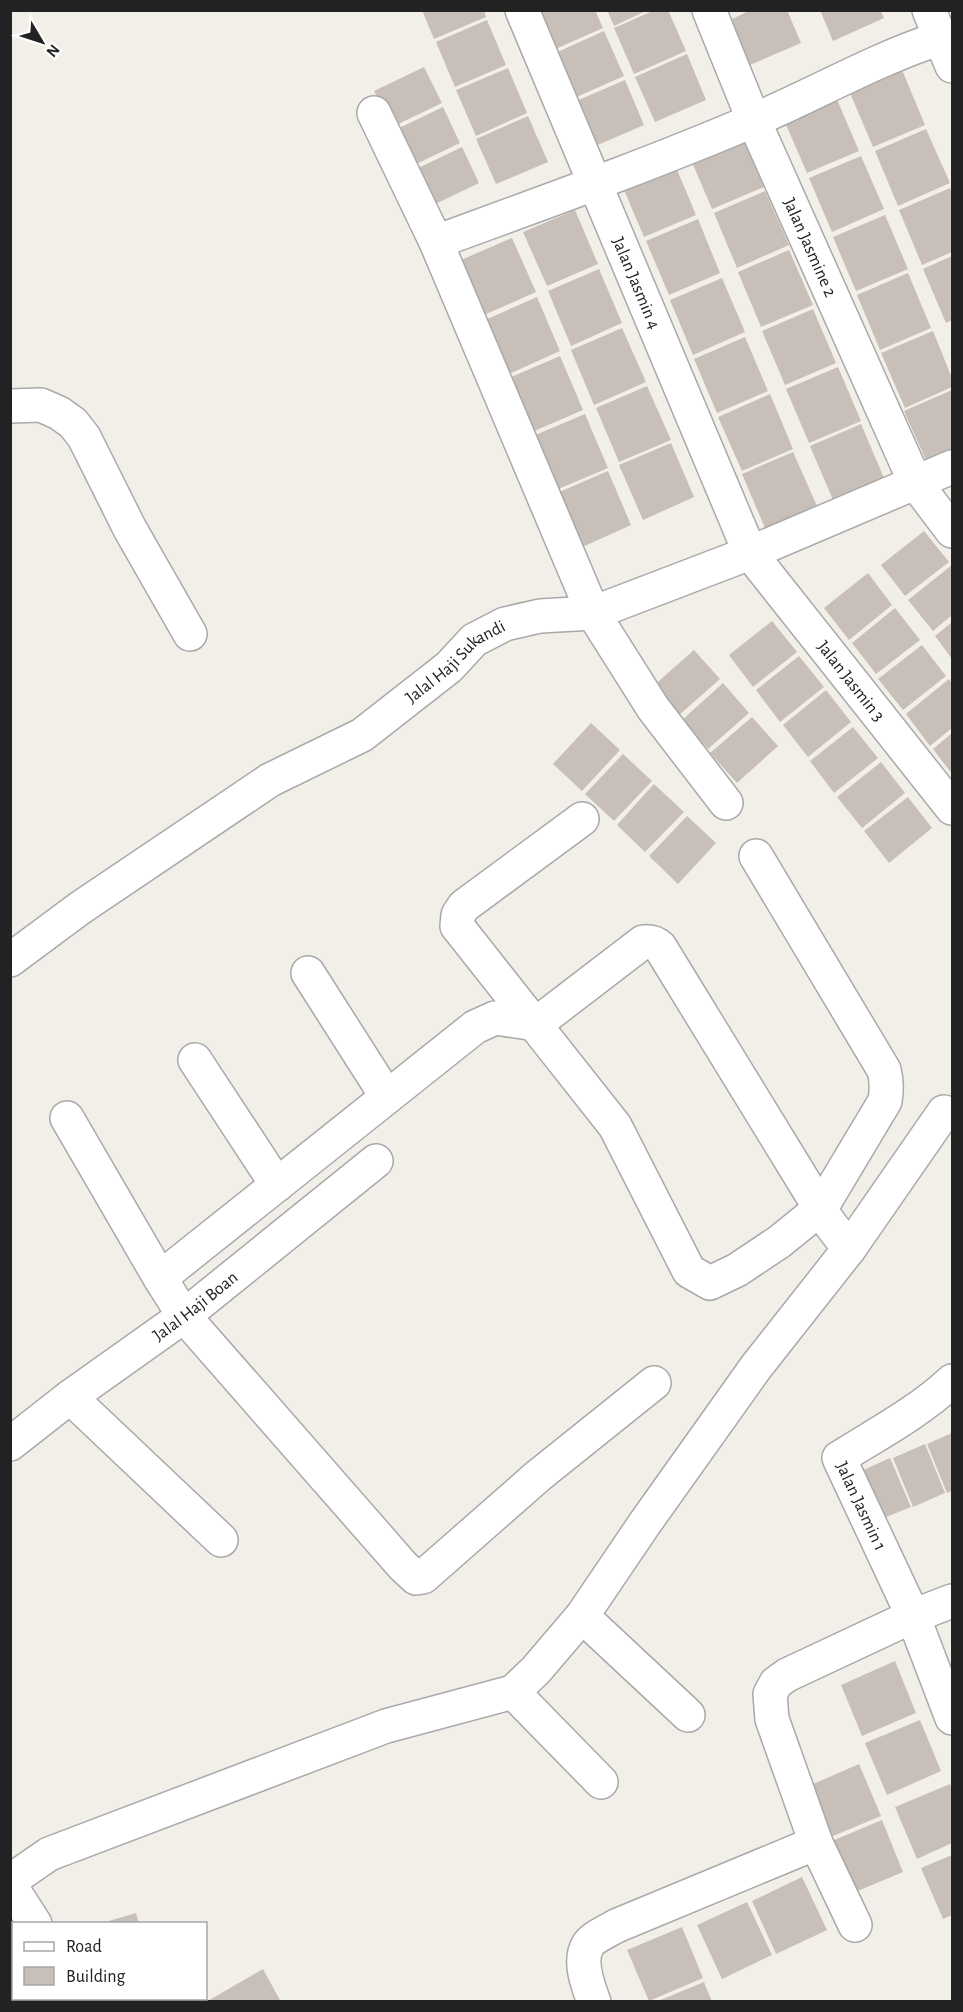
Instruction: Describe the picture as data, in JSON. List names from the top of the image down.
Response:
{
  "streets": {
    "street": [
      "Jalan Jasmine 2",
      "Jalan Jasmin 4",
      "Jalal Haji Sukandi",
      "Jalan Jasmin 3",
      "Jalal Haji Boan",
      "Jalan Jasmin 1"
    ]
  },
  "crossings": [
    ["Jalan Jasmine 2", "Jalal Haji Sukandi"],
    ["Jalan Jasmin 4", "Jalal Haji Sukandi"],
    ["Jalan Jasmin 4", "Jalan Jasmin 3"],
    ["Jalal Haji Sukandi", "Jalan Jasmin 3"]
  ],
  "legend": ["Road", "Building"],
  "north": "bottom right"
}
